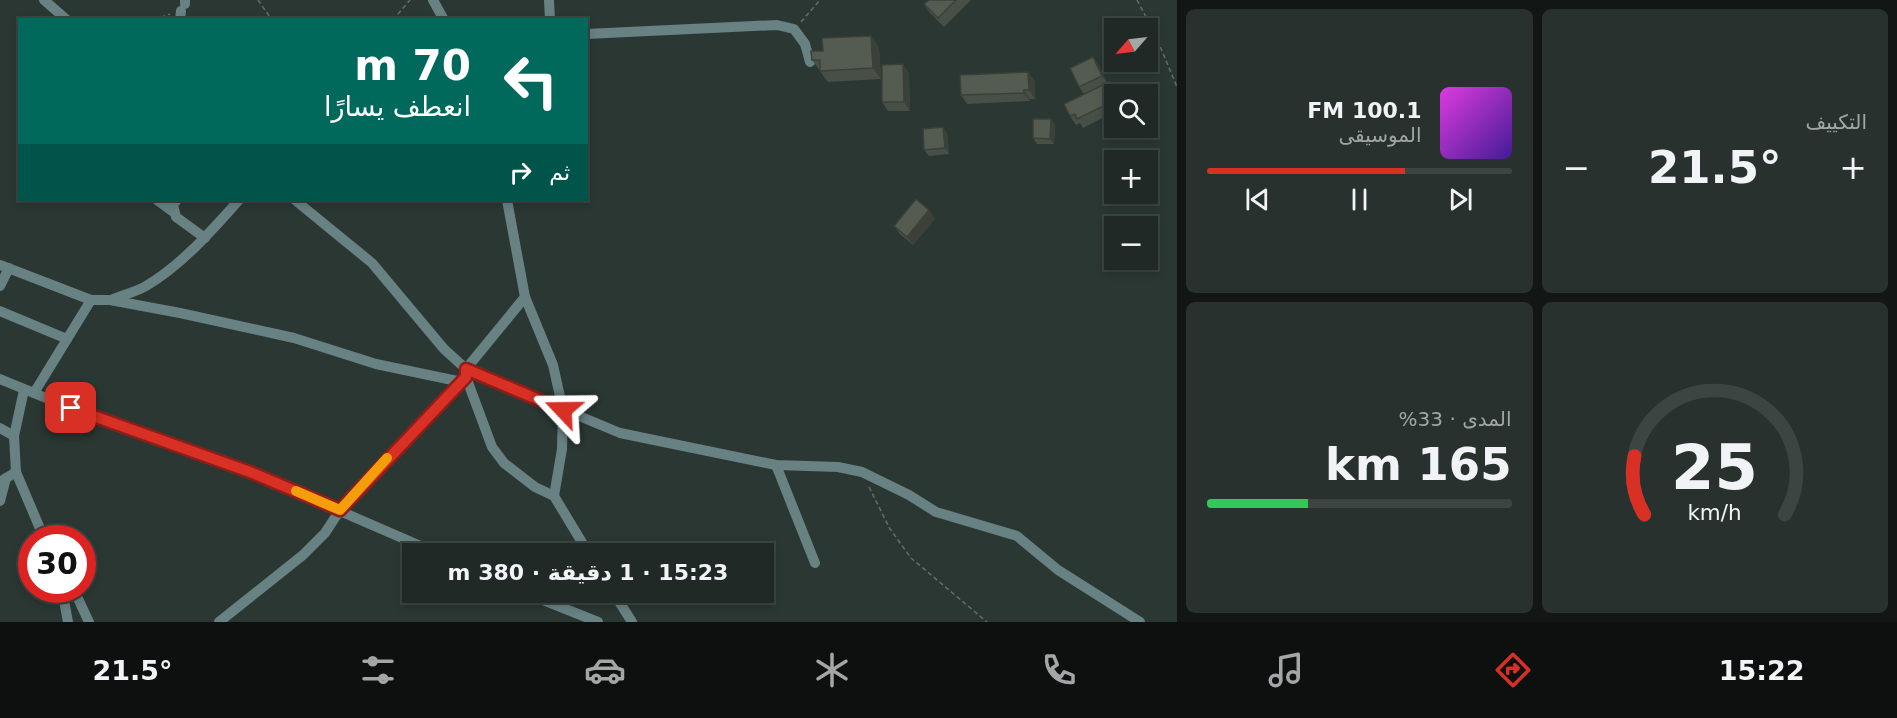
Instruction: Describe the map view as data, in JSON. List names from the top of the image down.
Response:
{
  "north": "bottom left",
  "page": {
    "tile": [
      "التكييف",
      ["المدى · 33%", "165 km"]
    ],
    "map_buttons": ["+", "−"],
    "turn": ["70 m", "انعطف يسارًا"],
    "song": ["100.1 FM", "الموسيقى"],
    "heat": ["−", "21.5°", "+"],
    "then": "ثم",
    "limit": "30",
    "trip": "15:23 · 1 دقيقة · 380 m",
    "tabs": ["15:22", "21.5°"],
    "gauge": ["25", "km/h"]
  }
}
